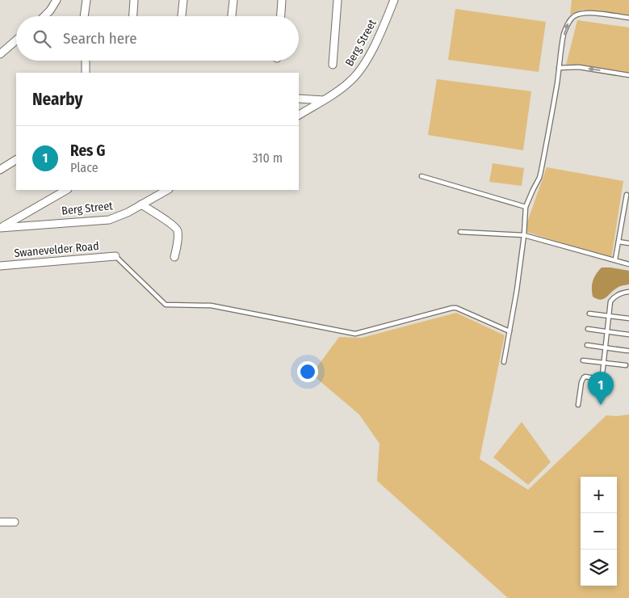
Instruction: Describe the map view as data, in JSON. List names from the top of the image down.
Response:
{
  "streets": {
    "street": ["Berg Street", "Swanevelder Road"]
  },
  "page": {
    "search": "Search here",
    "heading": "Nearby",
    "list": [
      {
        "mark": "1",
        "name": "Res G",
        "note": "Place",
        "value": "310 m"
      }
    ],
    "pins": "1",
    "map_buttons": ["+", "−"]
  }
}
